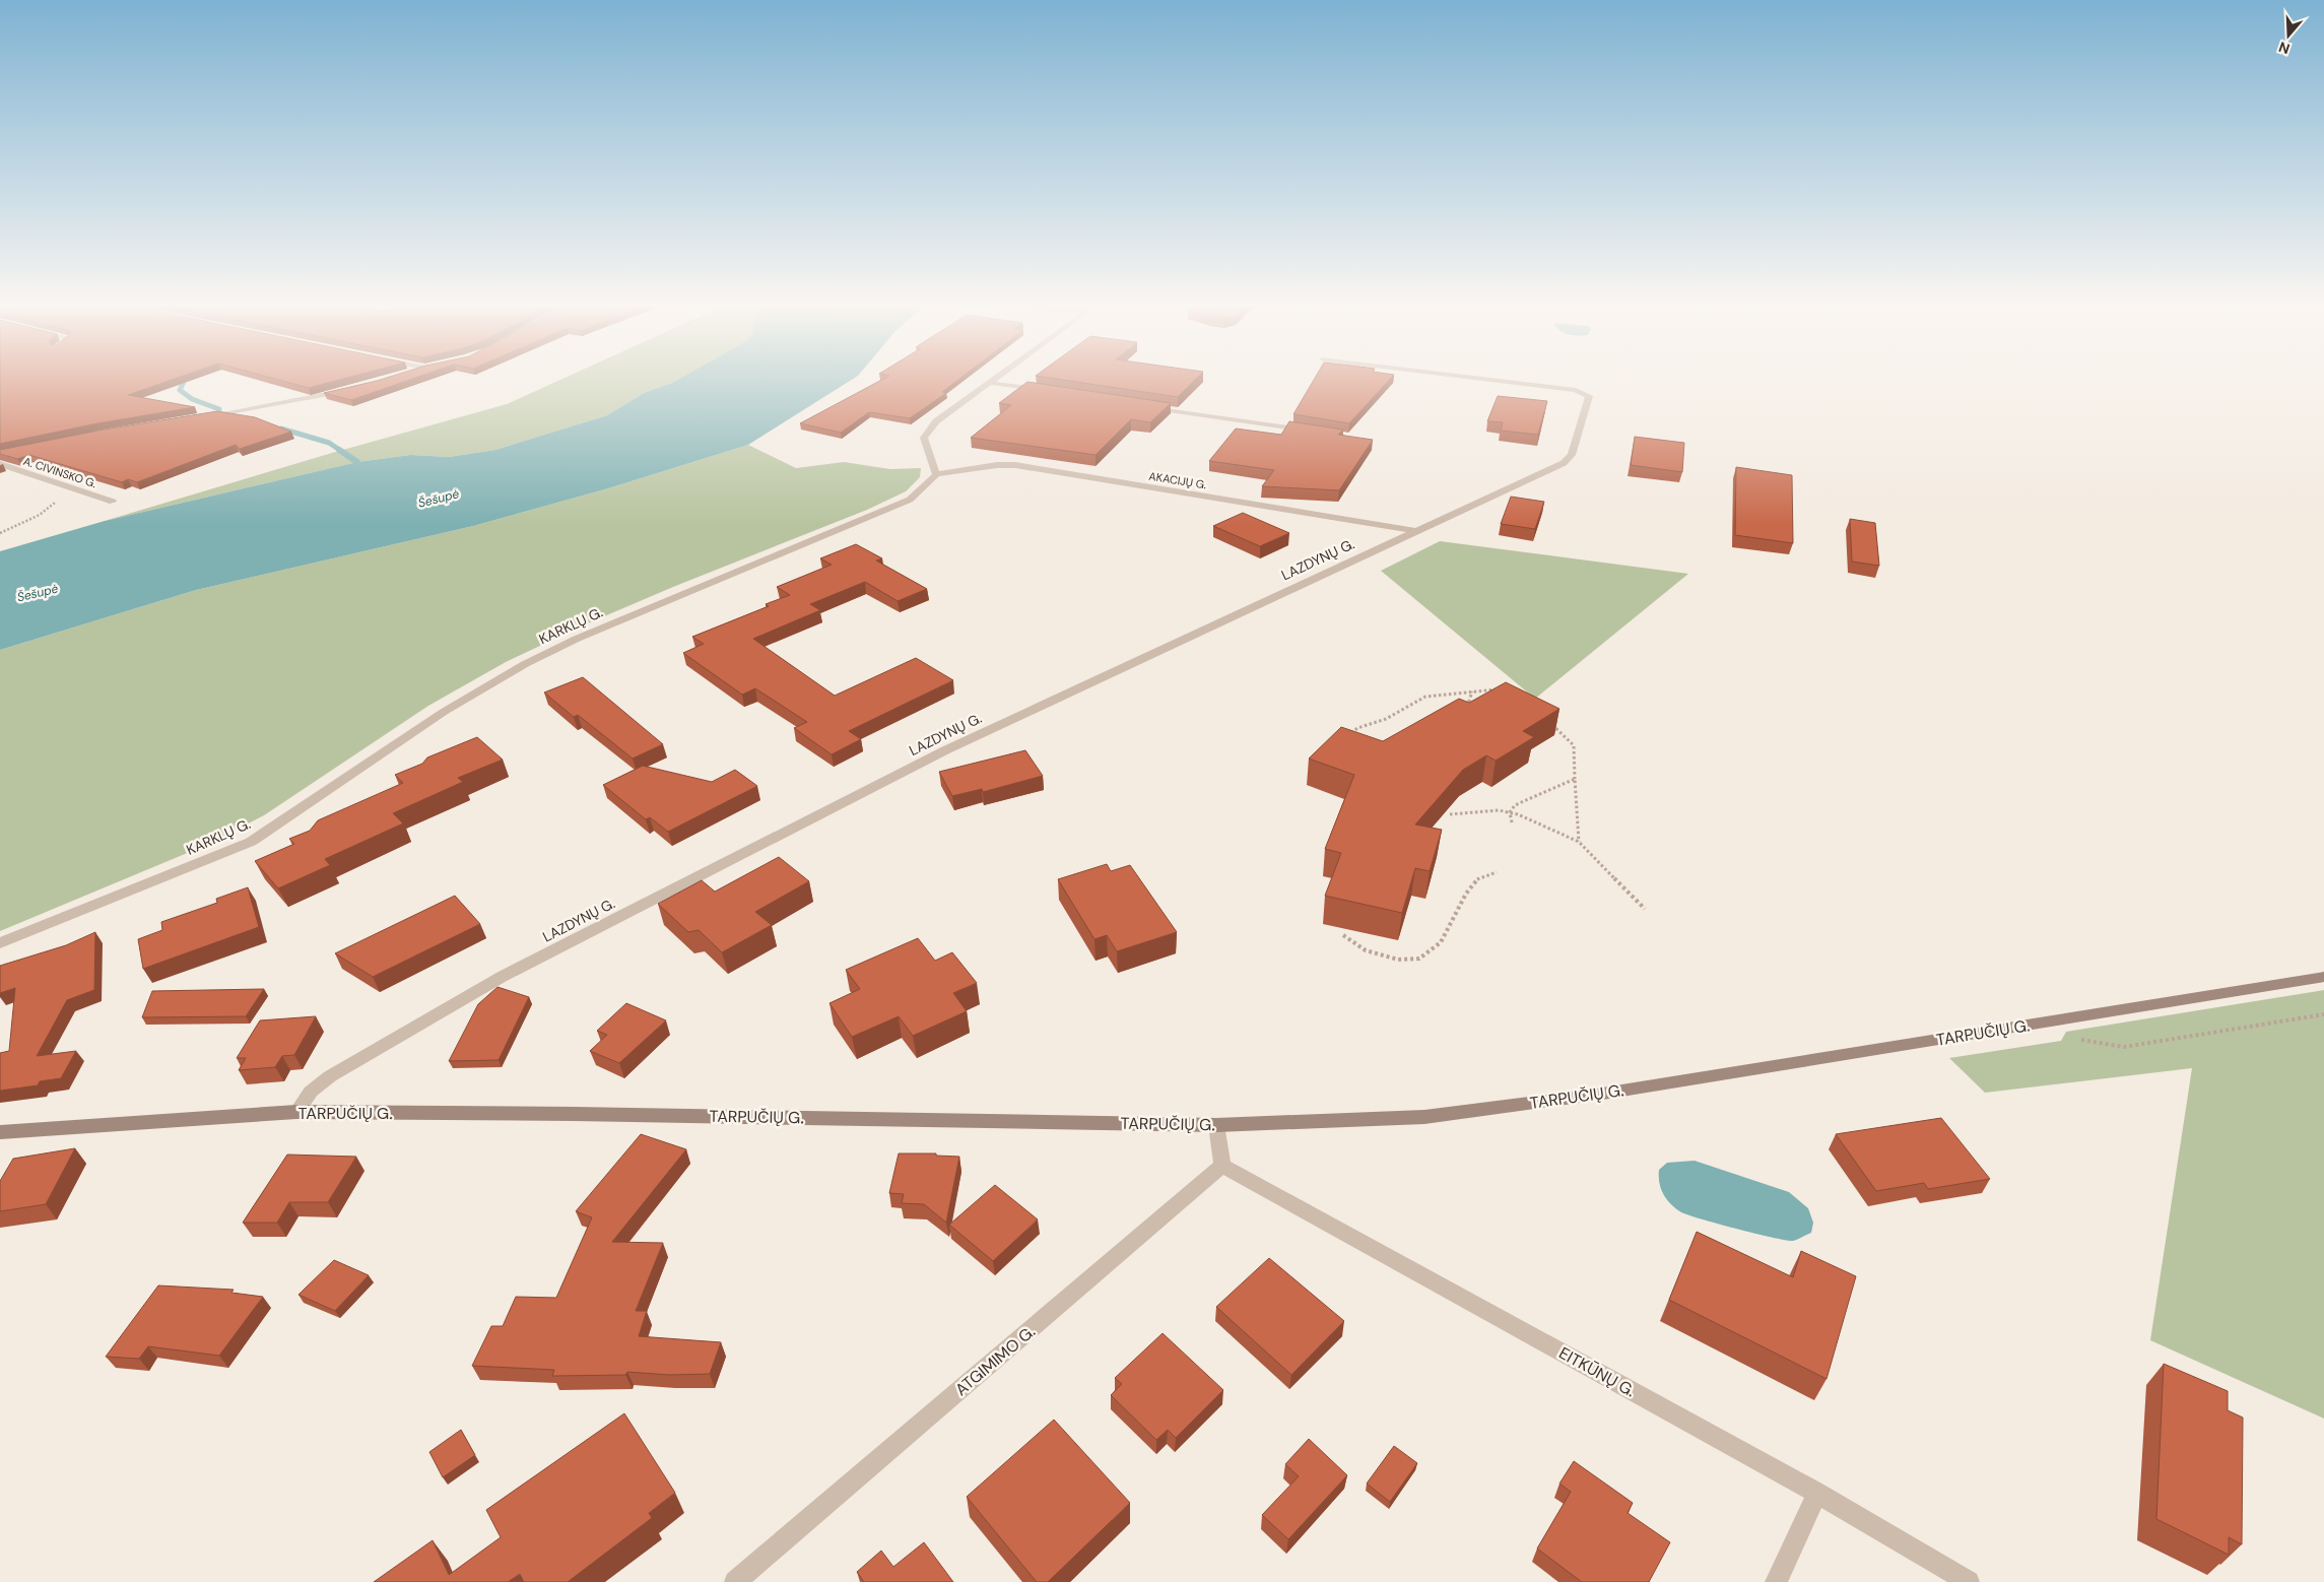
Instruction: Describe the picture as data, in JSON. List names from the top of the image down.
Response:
{
  "streets": {
    "main road": ["TARPUČIŲ G."],
    "street": [
      "A. CIVINSKO G.",
      "AKACIJŲ G.",
      "LAZDYNŲ G.",
      "KARKLŲ G.",
      "ATGIMIMO G.",
      "EITKŪNŲ G."
    ]
  },
  "crossings": [
    ["AKACIJŲ G.", "LAZDYNŲ G."],
    ["AKACIJŲ G.", "KARKLŲ G."],
    ["LAZDYNŲ G.", "TARPUČIŲ G."],
    ["ATGIMIMO G.", "EITKŪNŲ G."]
  ],
  "water": ["Šešupė"],
  "north": "bottom"
}
